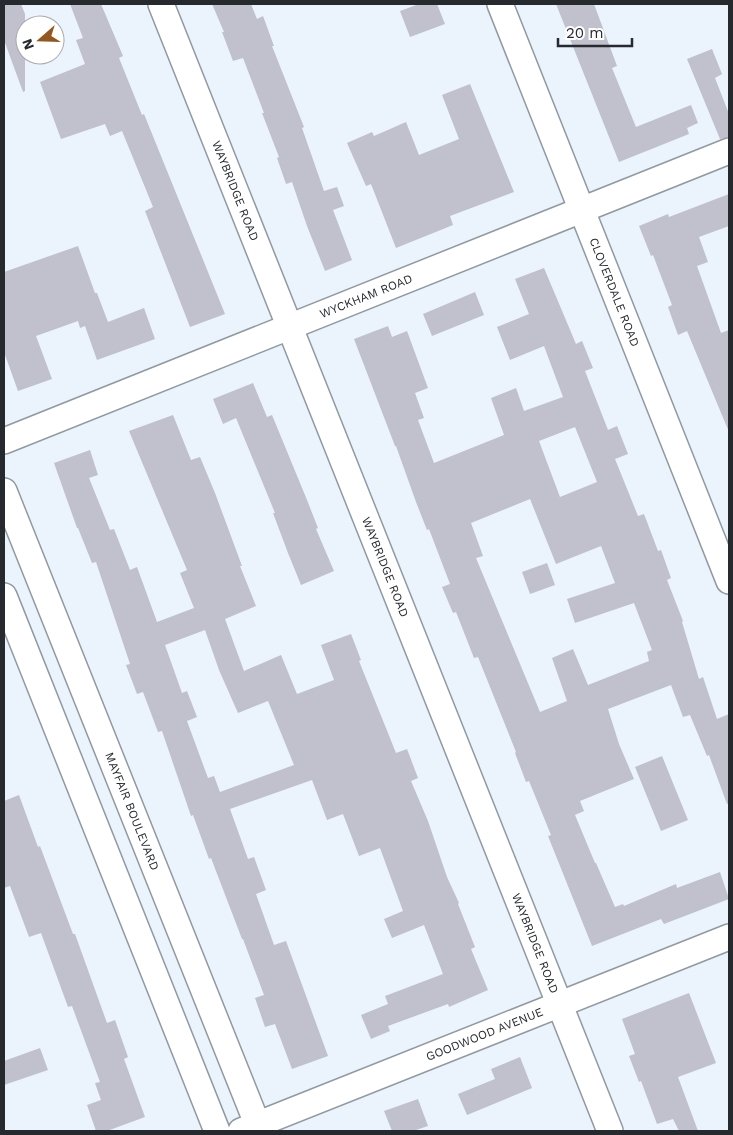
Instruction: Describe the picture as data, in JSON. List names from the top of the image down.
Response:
{
  "streets": {
    "street": [
      "WAYBRIDGE ROAD",
      "CLOVERDALE ROAD",
      "WYCKHAM ROAD",
      "MAYFAIR BOULEVARD",
      "GOODWOOD AVENUE"
    ]
  },
  "crossings": [
    ["WAYBRIDGE ROAD", "WYCKHAM ROAD"],
    ["WAYBRIDGE ROAD", "GOODWOOD AVENUE"],
    ["CLOVERDALE ROAD", "WYCKHAM ROAD"],
    ["MAYFAIR BOULEVARD", "GOODWOOD AVENUE"]
  ],
  "scale_bar": "20 m",
  "north": "left"
}
